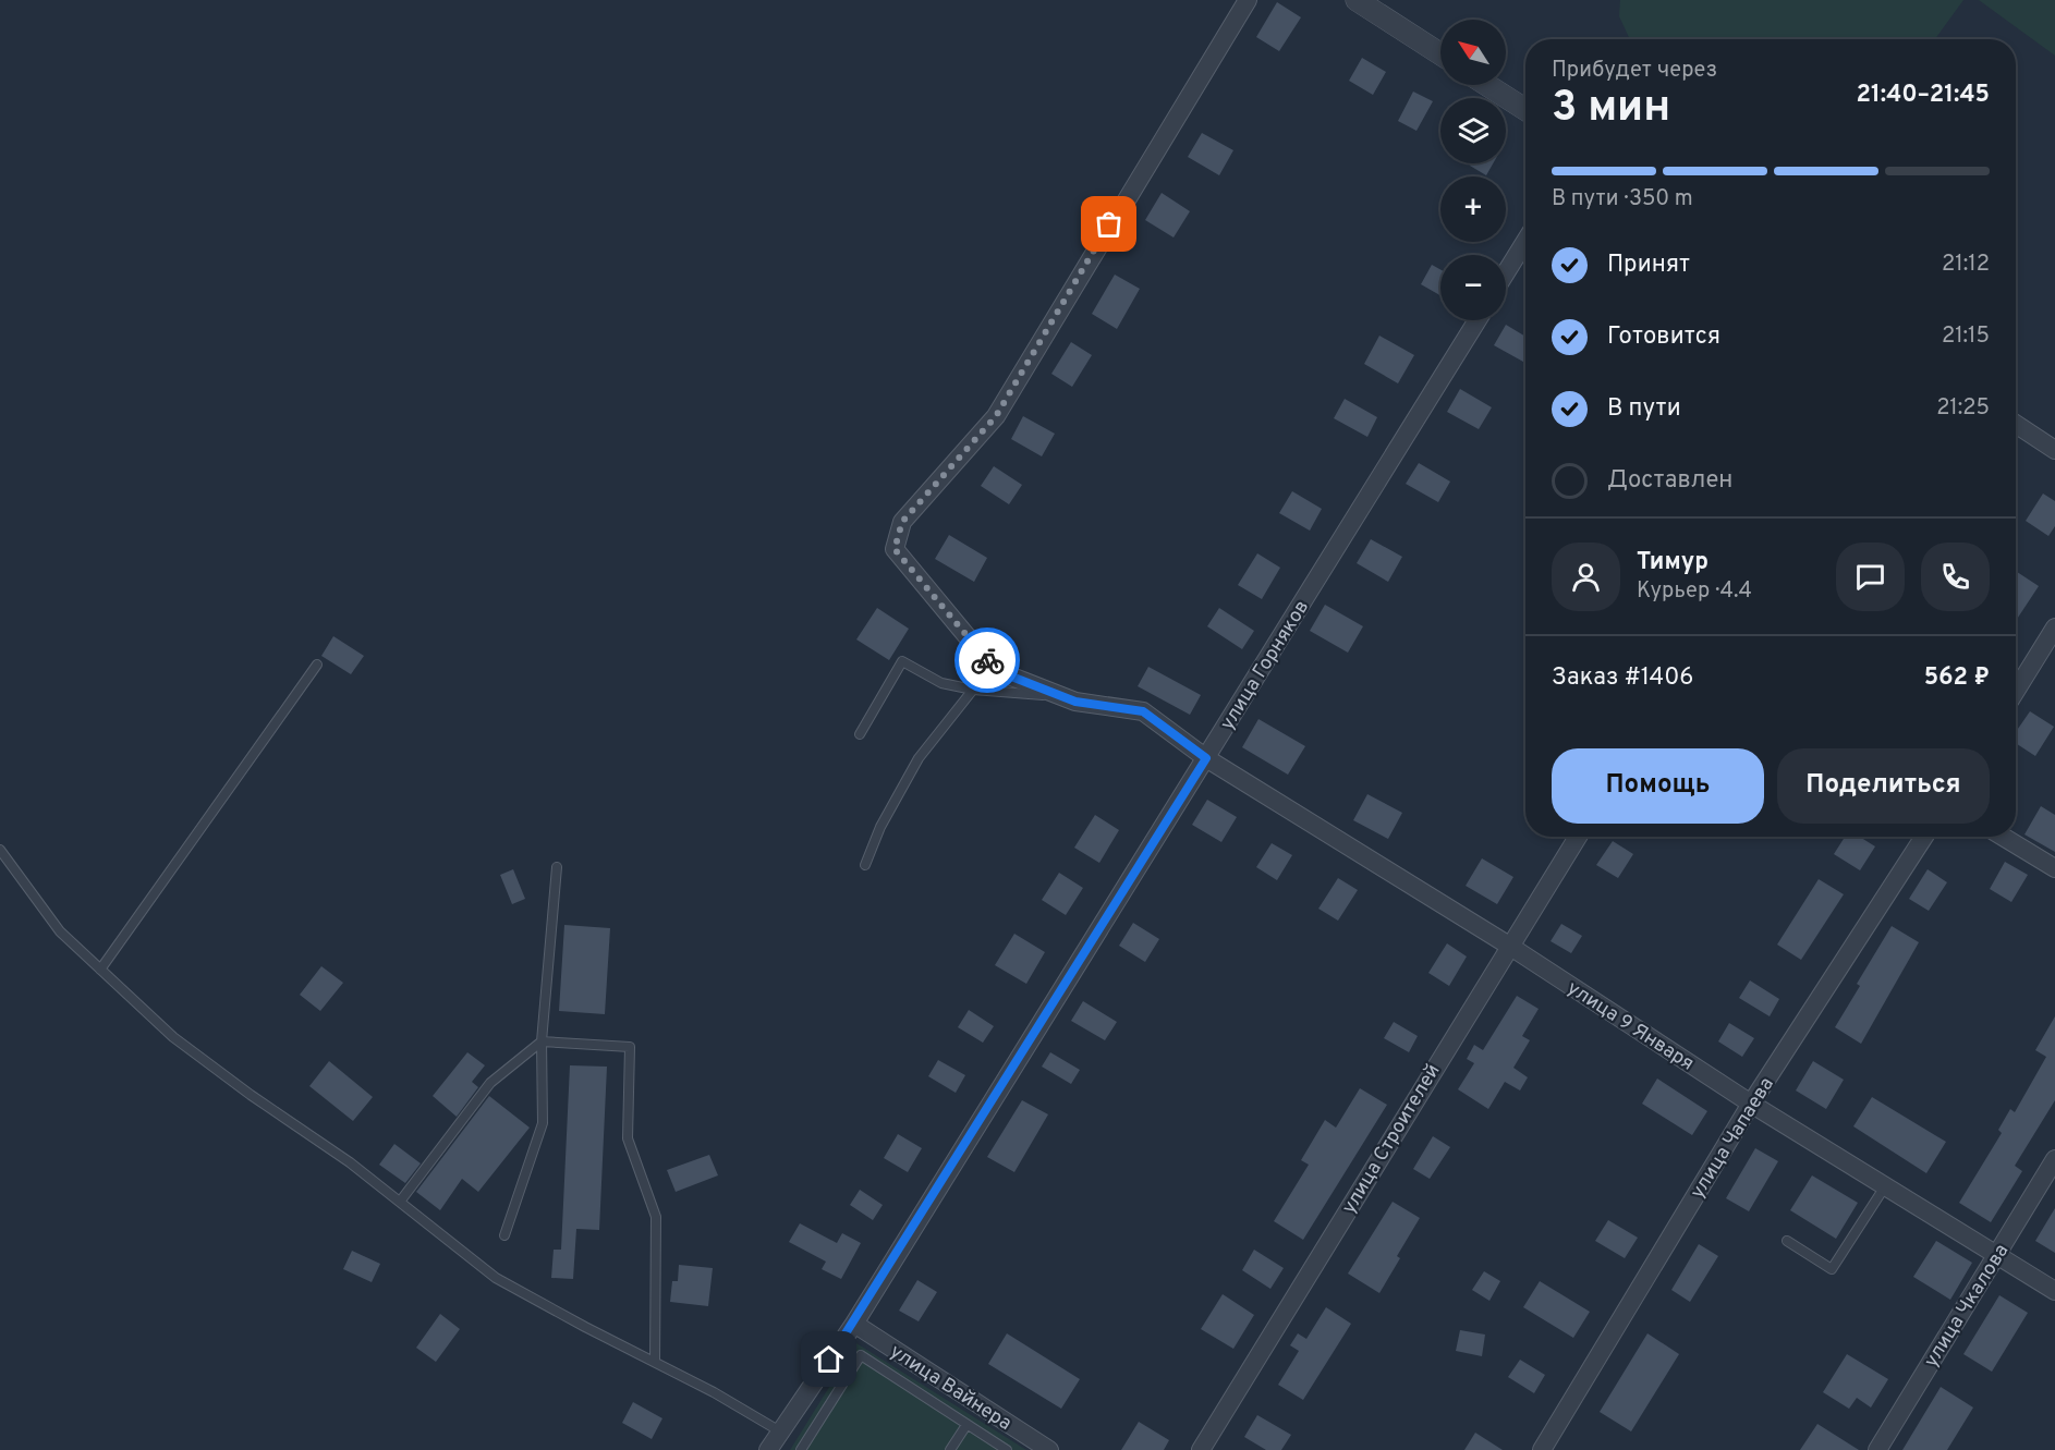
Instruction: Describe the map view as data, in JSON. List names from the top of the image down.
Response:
{
  "streets": {
    "street": [
      "улица Горняков",
      "улица 9 Января",
      "улица Чапаева",
      "улица Строителей",
      "улица Чкалова",
      "улица Вайнера"
    ]
  },
  "crossings": [
    ["улица Горняков", "улица 9 Января"],
    ["улица Горняков", "улица Вайнера"],
    ["улица 9 Января", "улица Чапаева"],
    ["улица 9 Января", "улица Строителей"],
    ["улица 9 Января", "улица Чкалова"]
  ],
  "north": "top left",
  "page": {
    "map_buttons": ["+", "−"],
    "heading": ["3 мин", "Прибудет через", "21:40–21:45"],
    "panel": [
      "Тимур",
      "Курьер · 4.4",
      "Заказ #1406",
      "562 ₽"
    ],
    "bar": "В пути · 350 m",
    "list": [
      ["Принят", "21:12"],
      ["Готовится", "21:15"],
      ["В пути", "21:25"],
      "Доставлен"
    ],
    "buttons": ["Помощь", "Поделиться"]
  }
}
